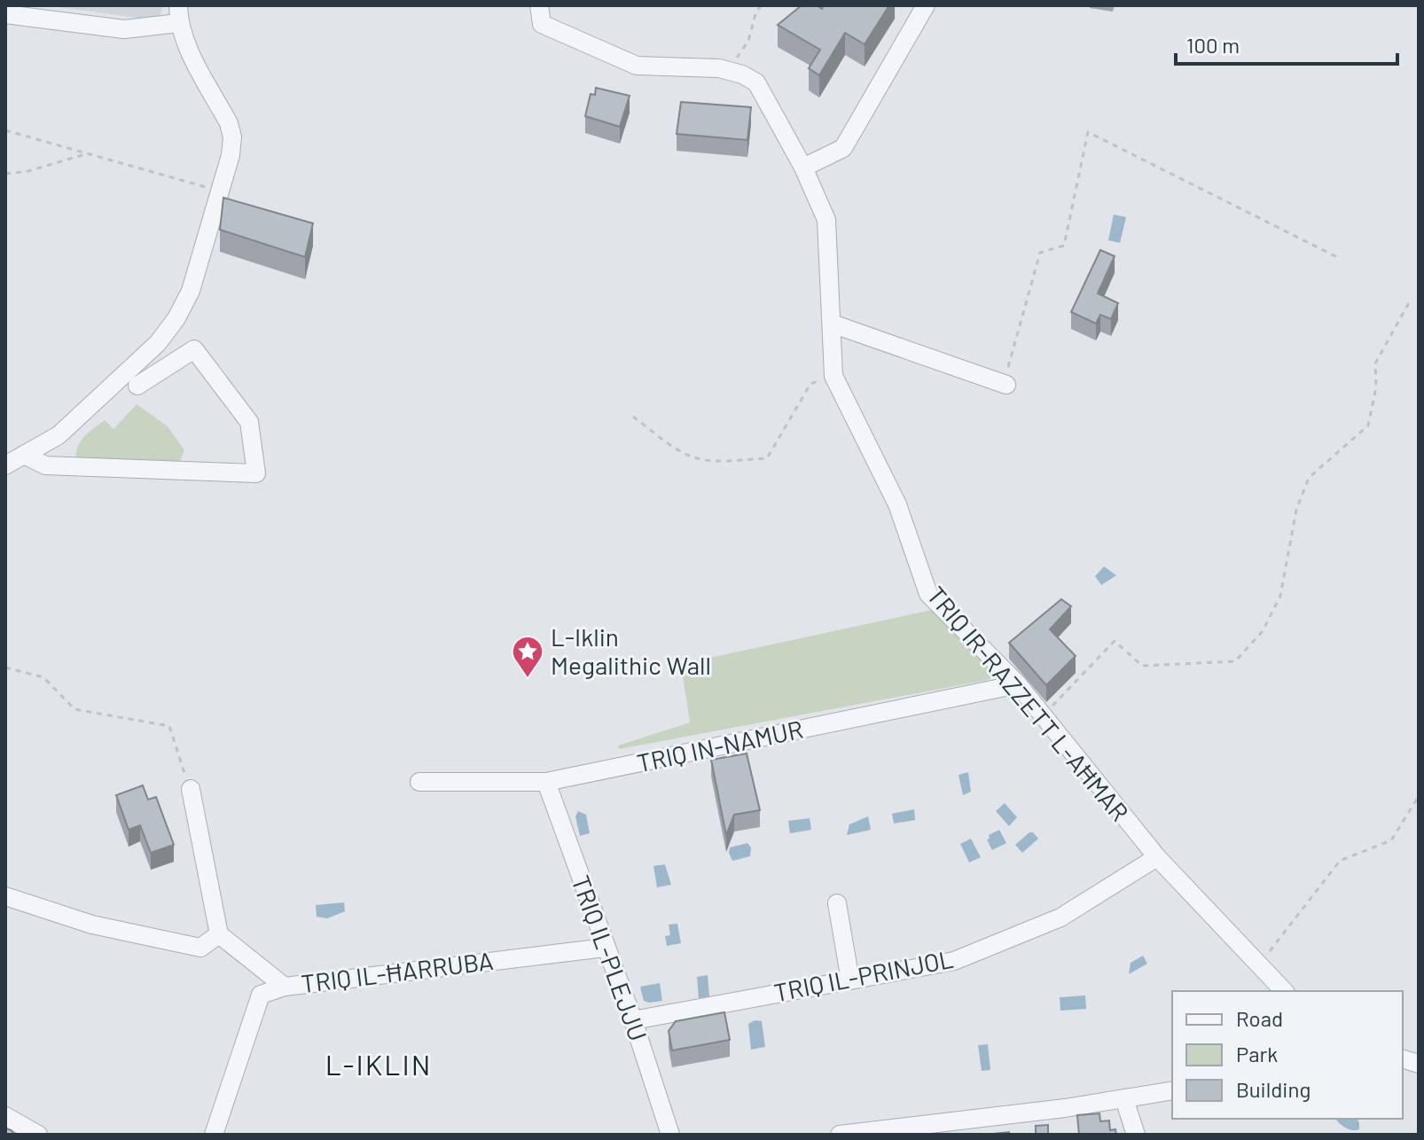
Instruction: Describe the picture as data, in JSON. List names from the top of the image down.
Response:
{
  "streets": {
    "street": [
      "TRIQ IR-RAZZETT L-AĦMAR",
      "TRIQ IN-NAMUR",
      "TRIQ IL-PLEJJU",
      "TRIQ IL-ĦARRUBA",
      "TRIQ IL-PRINJOL"
    ]
  },
  "crossings": [
    ["TRIQ IR-RAZZETT L-AĦMAR", "TRIQ IN-NAMUR"],
    ["TRIQ IR-RAZZETT L-AĦMAR", "TRIQ IL-PRINJOL"],
    ["TRIQ IN-NAMUR", "TRIQ IL-PLEJJU"],
    ["TRIQ IL-PLEJJU", "TRIQ IL-ĦARRUBA"],
    ["TRIQ IL-PLEJJU", "TRIQ IL-PRINJOL"]
  ],
  "districts": ["L-IKLIN"],
  "places": {
    "place": ["L-Iklin Megalithic Wall"]
  },
  "legend": ["Road", "Park", "Building"],
  "scale_bar": "100 m"
}
